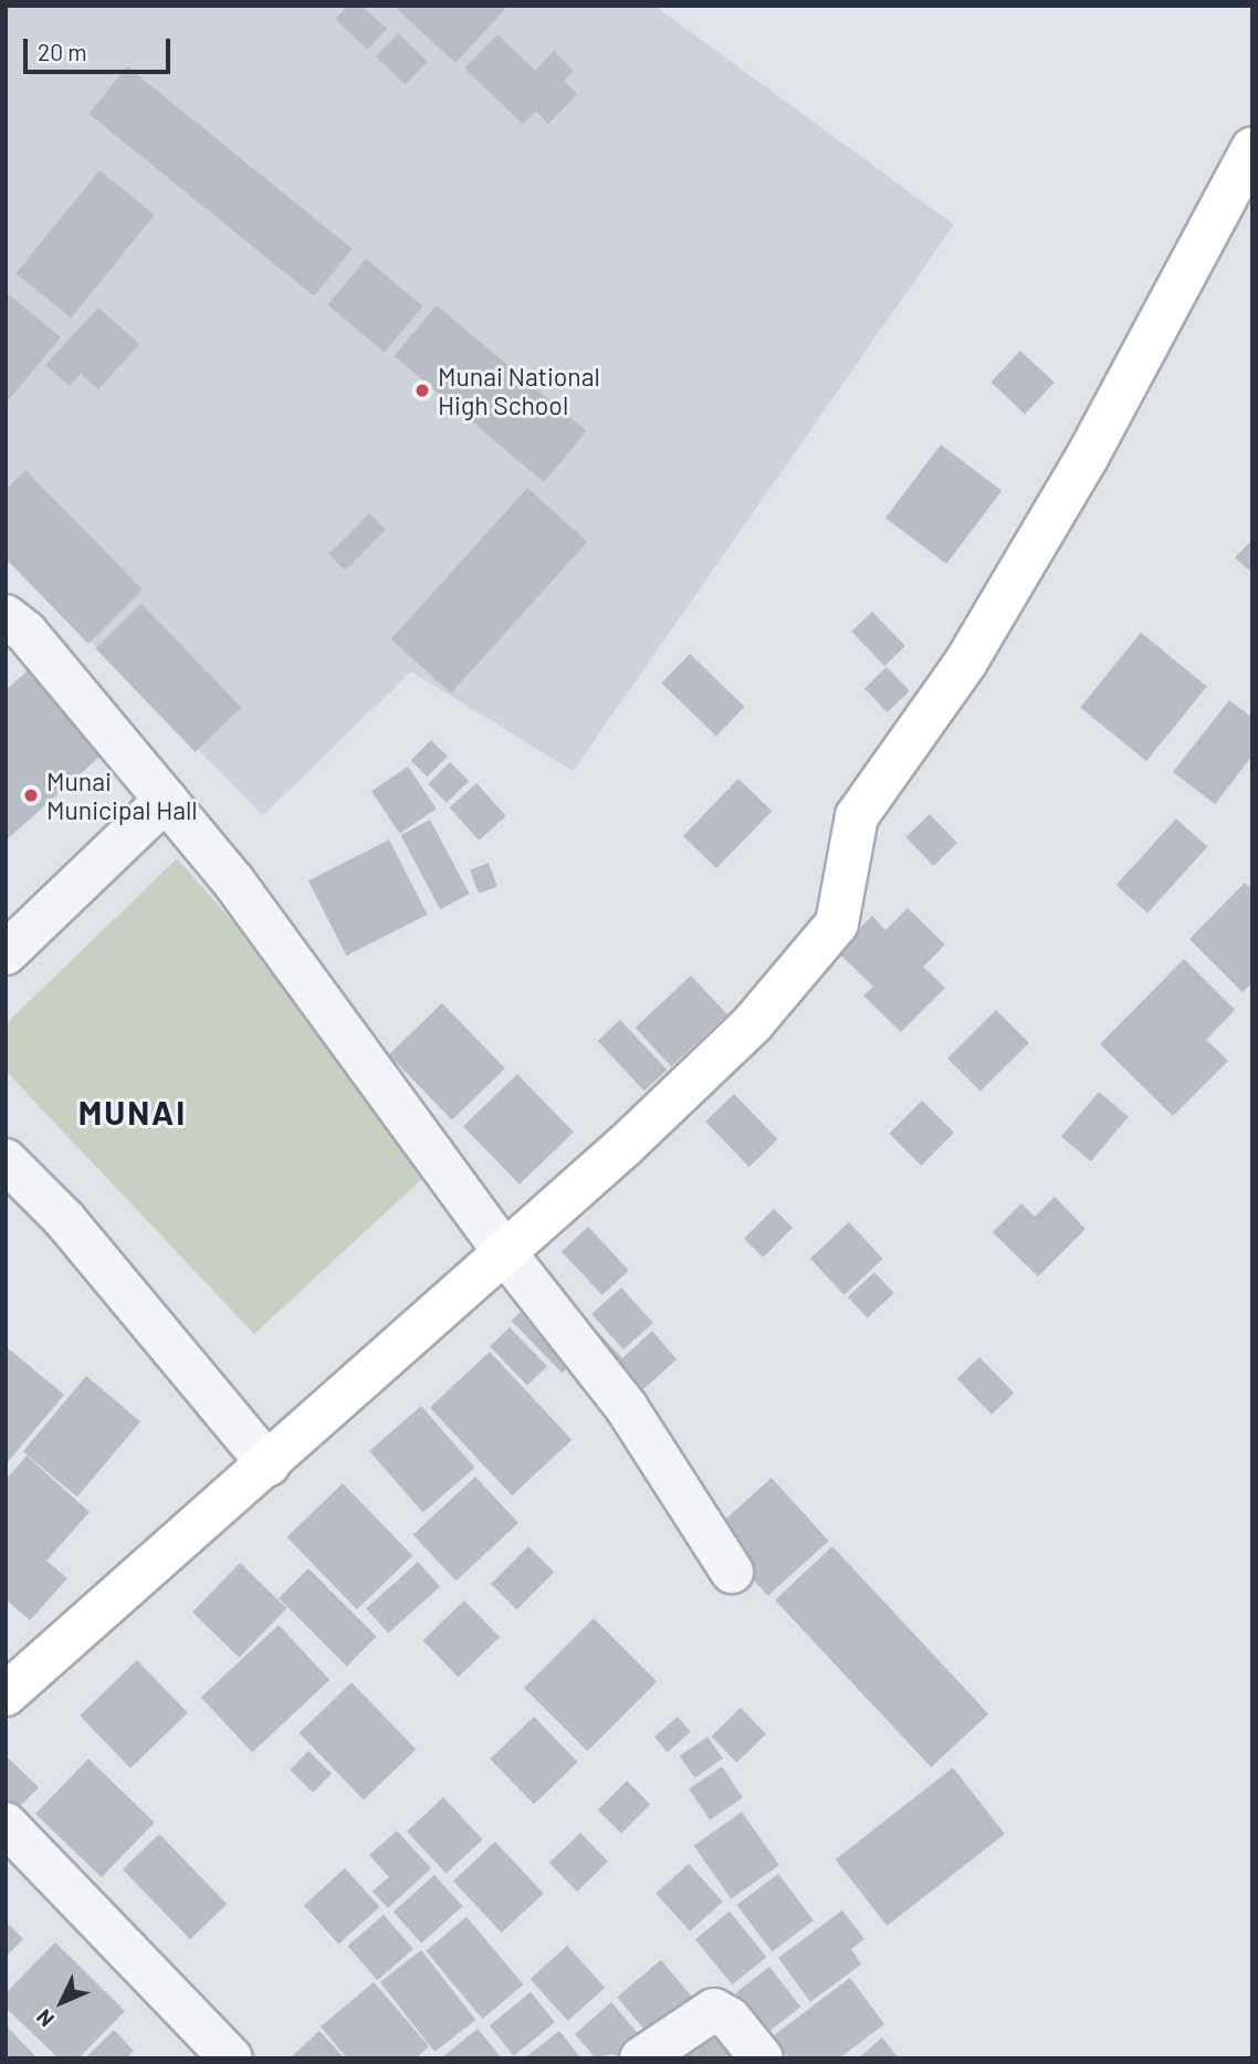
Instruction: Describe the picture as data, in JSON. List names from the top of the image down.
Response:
{
  "districts": ["MUNAI"],
  "places": ["Munai National High School", "Munai Municipal Hall"],
  "scale_bar": "20 m",
  "north": "bottom left"
}
